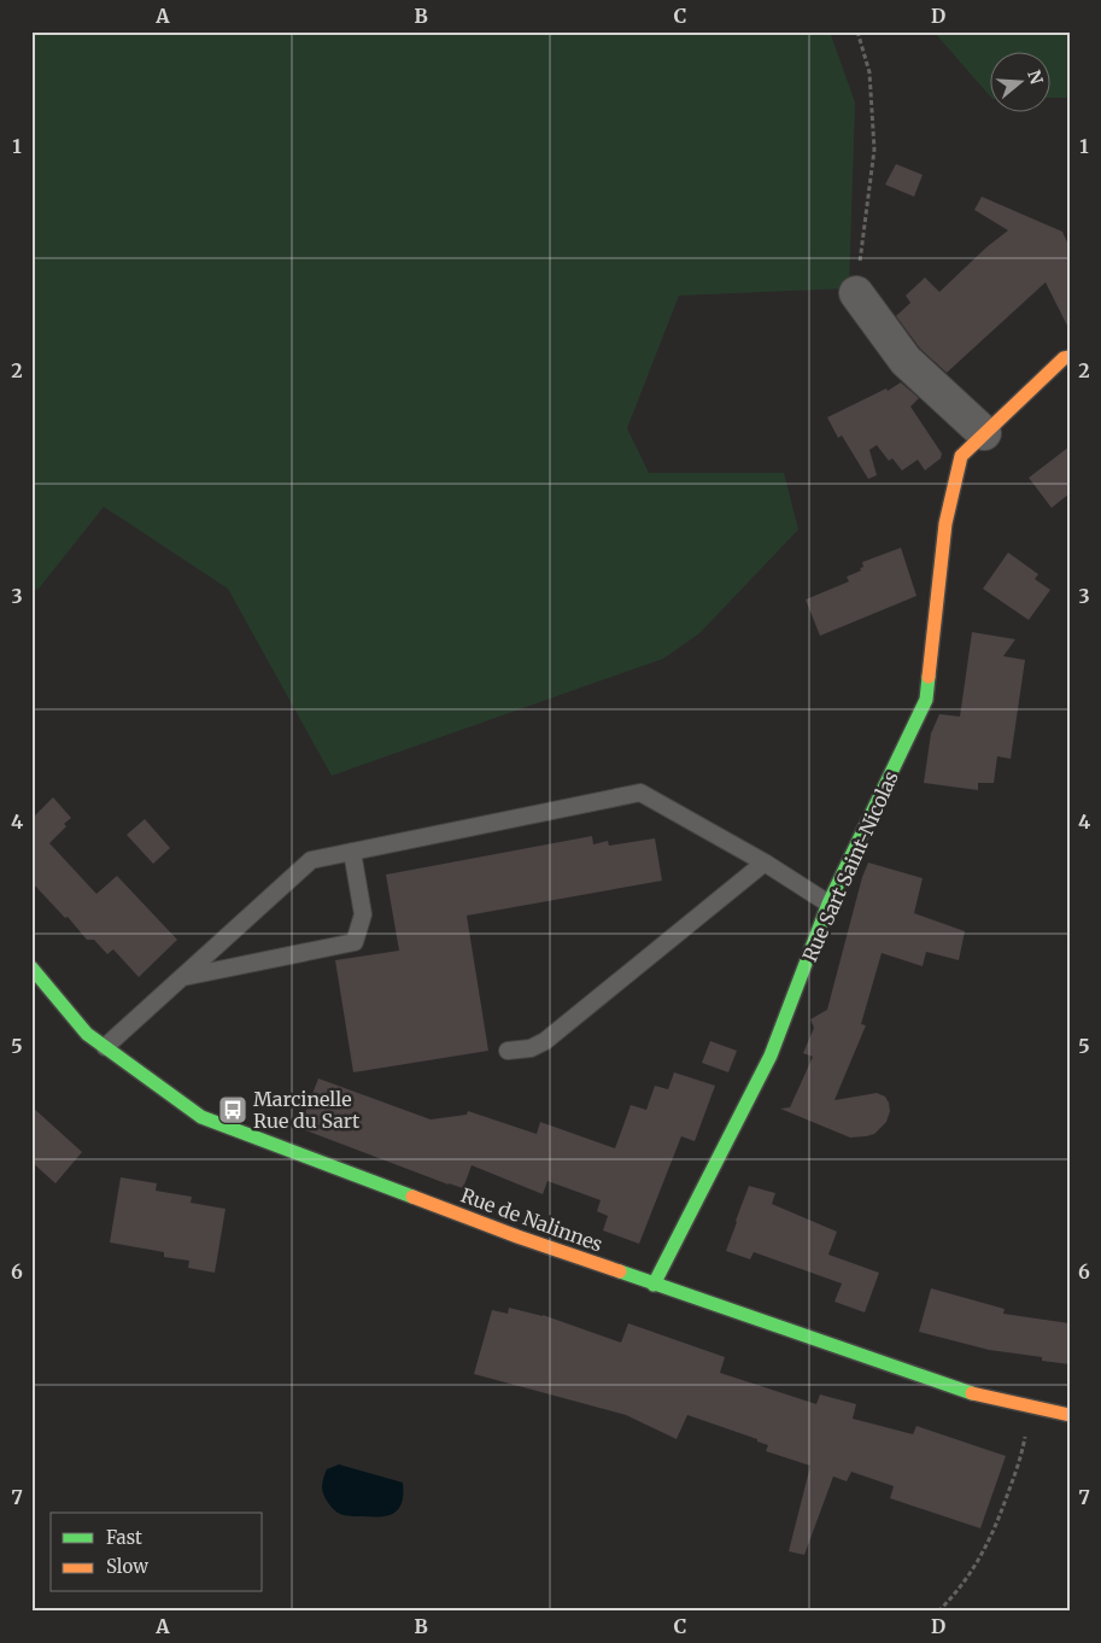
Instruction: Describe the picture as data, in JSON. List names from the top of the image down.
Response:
{
  "streets": {
    "street": ["Rue Sart Saint-Nicolas", "Rue de Nalinnes"]
  },
  "crossings": [
    ["Rue Sart Saint-Nicolas", "Rue de Nalinnes"]
  ],
  "places": {
    "bus stop": ["Marcinelle Rue du Sart"]
  },
  "legend": ["Fast", "Slow"],
  "north": "right",
  "grid": {
    "columns": [
      "A",
      "B",
      "C",
      "D"
    ],
    "rows": [
      "1",
      "2",
      "3",
      "4",
      "5",
      "6",
      "7"
    ]
  }
}
